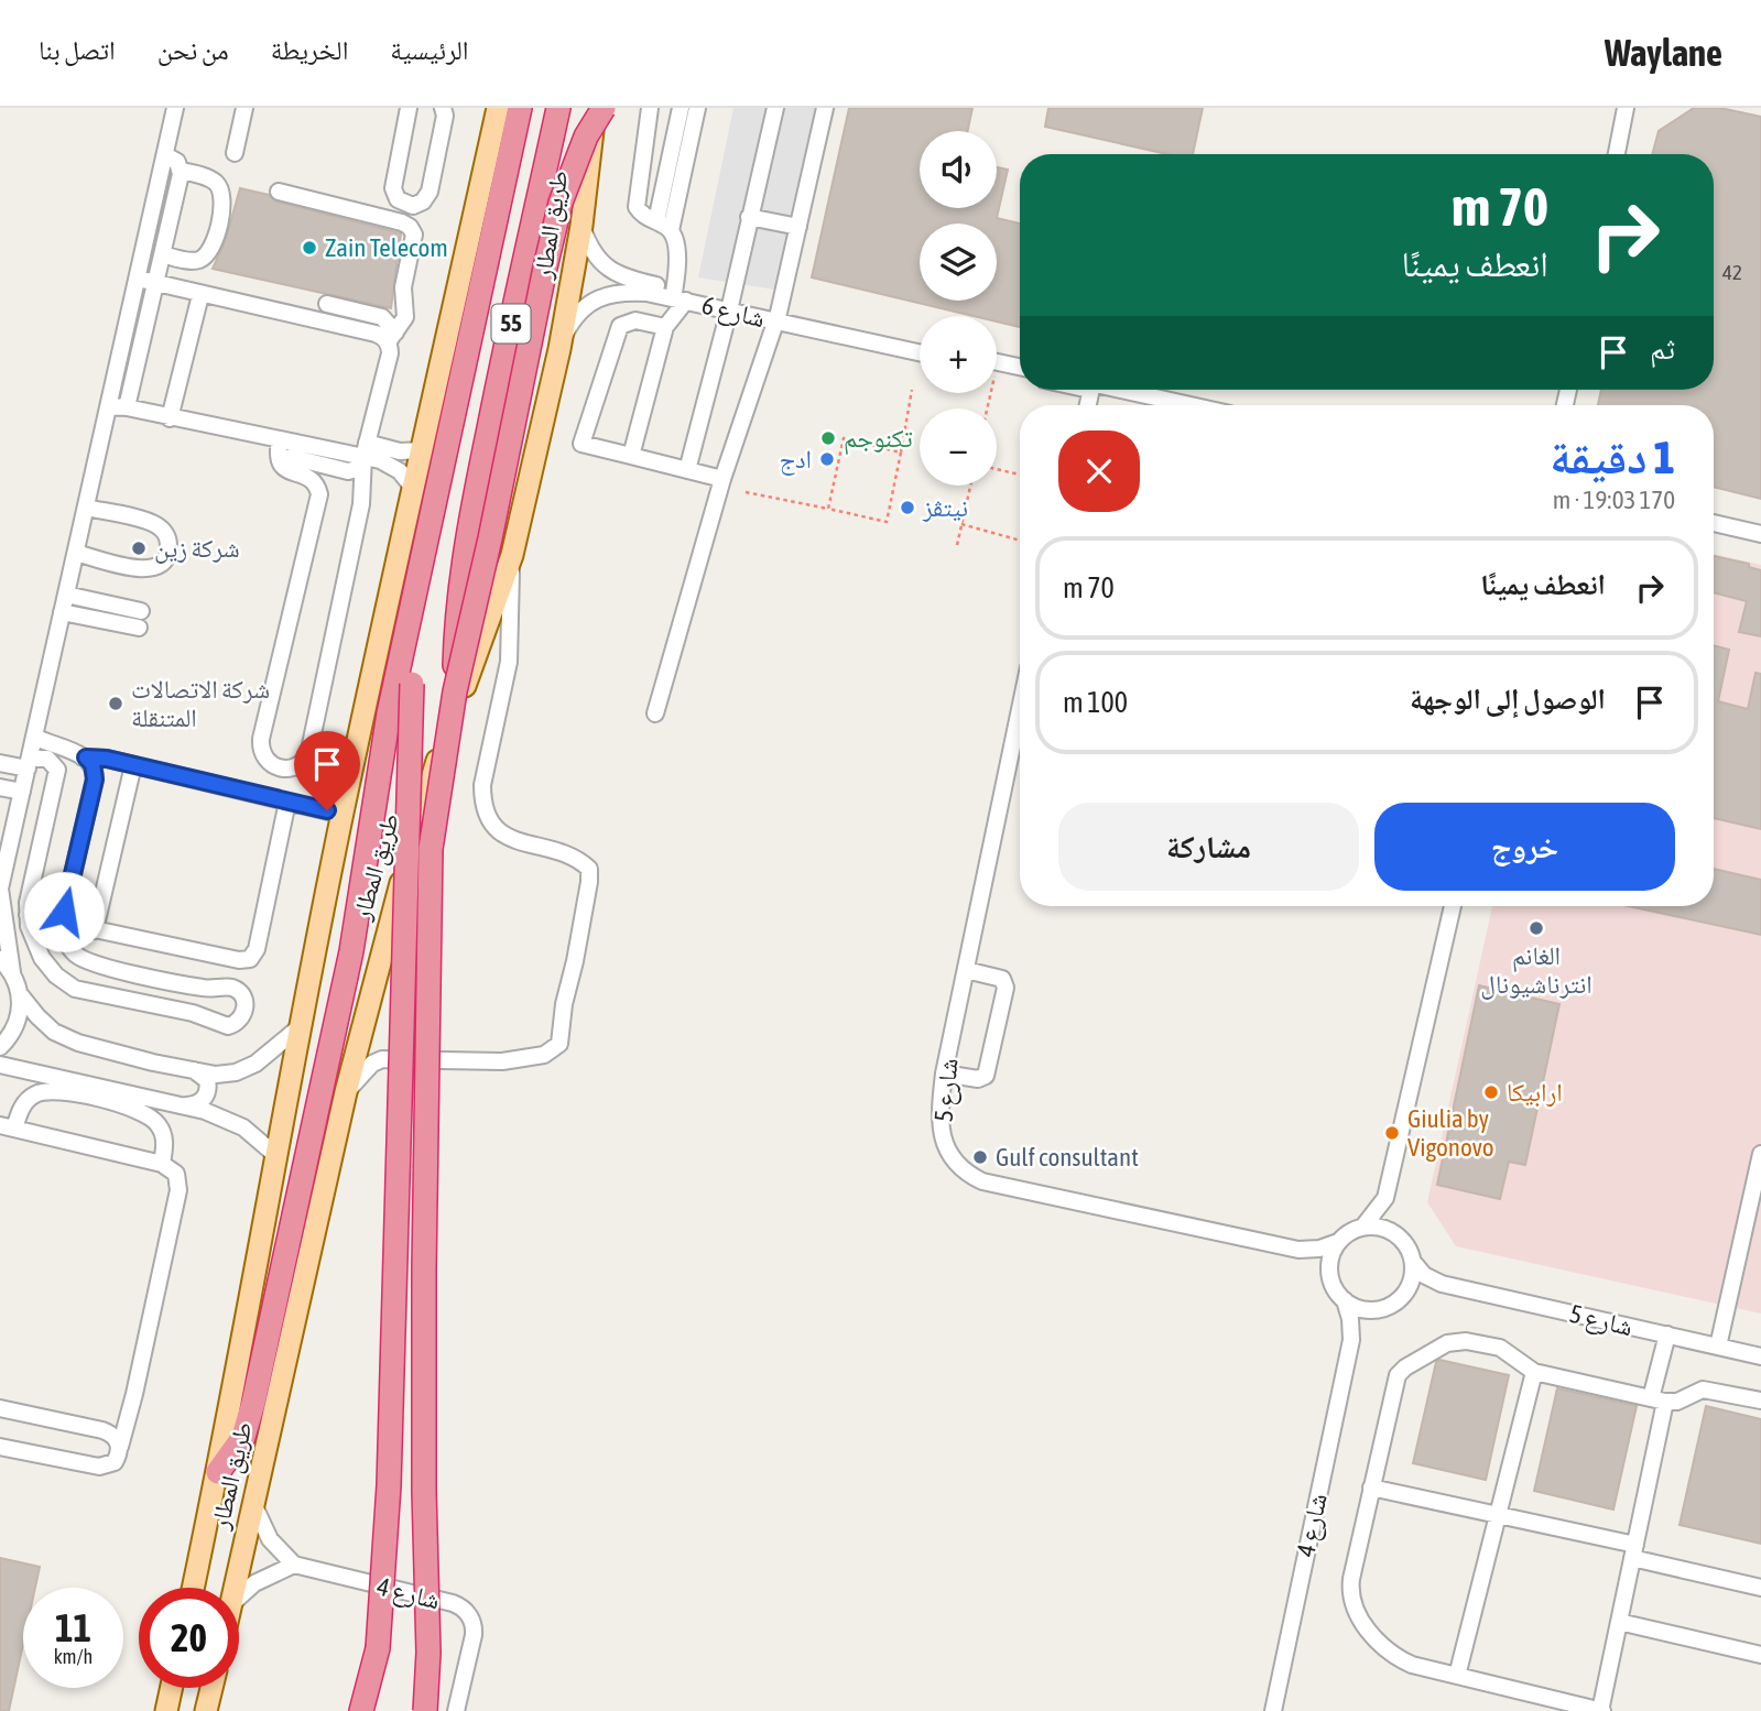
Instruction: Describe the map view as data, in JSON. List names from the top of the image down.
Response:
{
  "streets": {
    "highway": ["طريق المطار", "55"],
    "street": ["شارع 6", "شارع 5", "شارع 4"]
  },
  "crossings": [
    ["طريق المطار", "شارع 6"],
    ["شارع 5", "شارع 4"]
  ],
  "places": [
    "Zain Telecom",
    "تكنوجم",
    "ادج",
    "نيتڤز",
    "شركة زين",
    "شركة الاتصالات المتنقلة",
    "الغانم انترناشيونال",
    "ارابيكا",
    "Giulia by Vigonovo",
    "Gulf consultant"
  ],
  "house_numbers": ["42"],
  "page": {
    "header": "Waylane",
    "nav": [
      "الرئيسية",
      "الخريطة",
      "من نحن",
      "اتصل بنا"
    ],
    "map_buttons": ["+", "−"],
    "turn": ["70 m", "انعطف يمينًا"],
    "then": "ثم",
    "heading": ["1 دقيقة", "170 m · 19:03"],
    "list": [
      {
        "name": "انعطف يمينًا",
        "value": "70 m"
      },
      {
        "name": "الوصول إلى الوجهة",
        "value": "100 m"
      }
    ],
    "buttons": ["خروج", "مشاركة"],
    "speed": "11 km/h",
    "limit": "20"
  }
}
